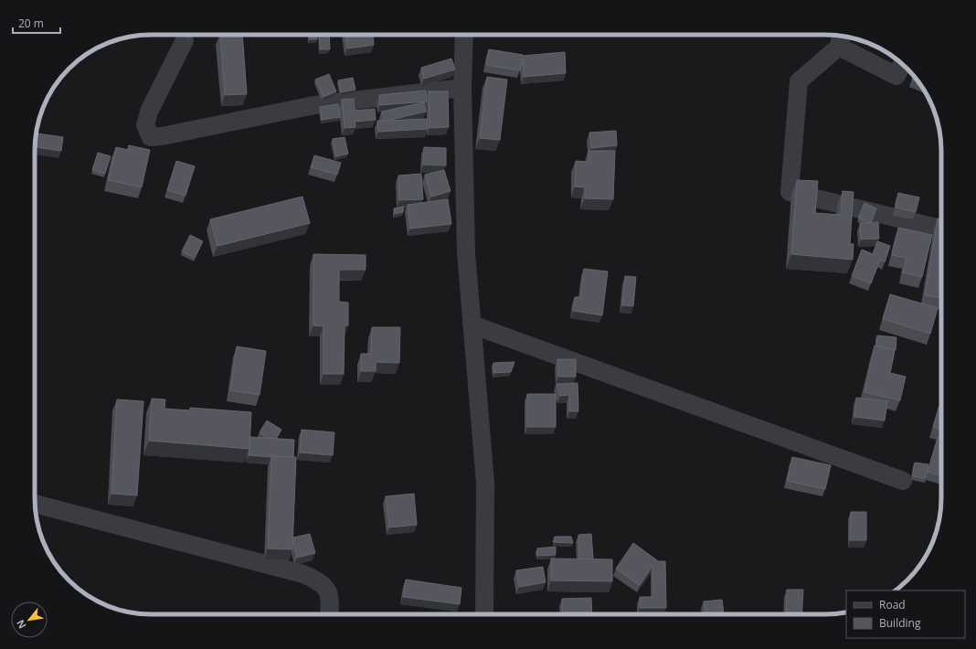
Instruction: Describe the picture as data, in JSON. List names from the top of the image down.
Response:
{
  "legend": ["Road", "Building"],
  "scale_bar": "20 m",
  "north": "bottom left"
}
